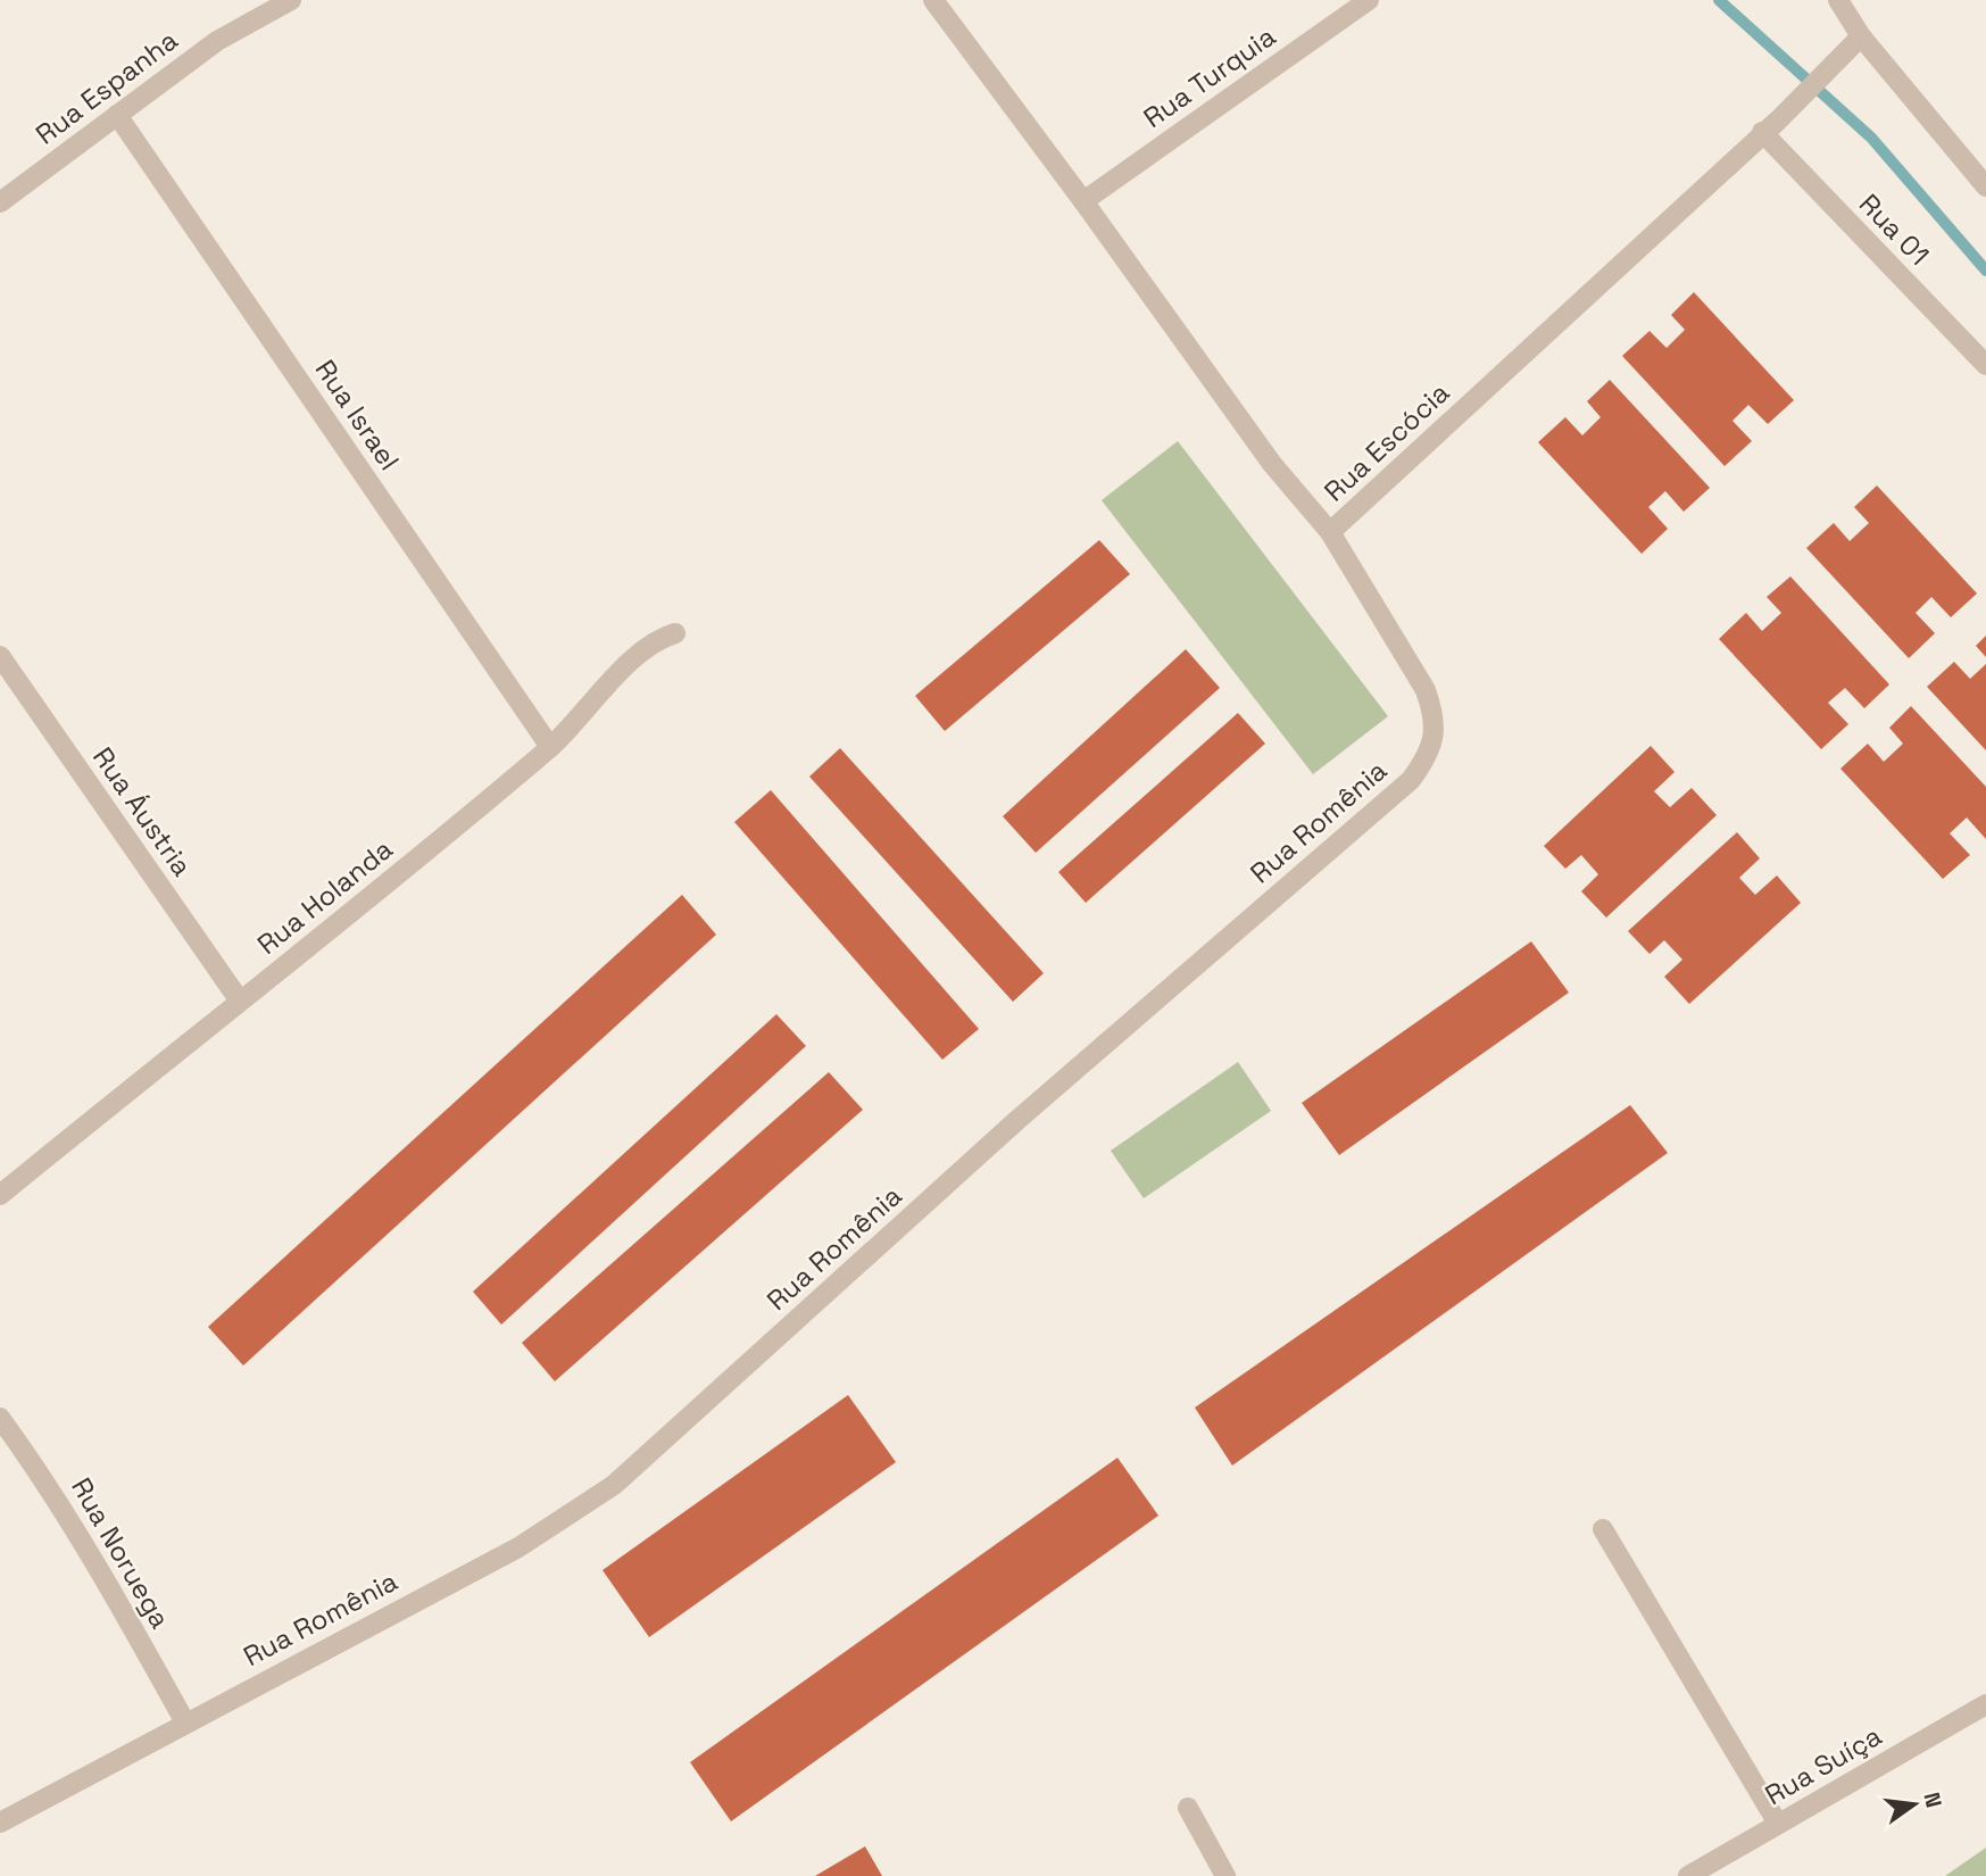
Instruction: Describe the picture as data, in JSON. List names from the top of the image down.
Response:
{
  "streets": {
    "street": [
      "Rua Turquia",
      "Rua Espanha",
      "Rua 01",
      "Rua Israel",
      "Rua Escócia",
      "Rua Áustria",
      "Rua Romênia",
      "Rua Holanda",
      "Rua Noruega",
      "Rua Suíça"
    ]
  },
  "crossings": [
    ["Rua Turquia", "Rua Escócia"],
    ["Rua Espanha", "Rua Israel"],
    ["Rua 01", "Rua Escócia"],
    ["Rua Israel", "Rua Holanda"],
    ["Rua Escócia", "Rua Romênia"],
    ["Rua Áustria", "Rua Holanda"],
    ["Rua Romênia", "Rua Noruega"]
  ],
  "north": "right"
}
